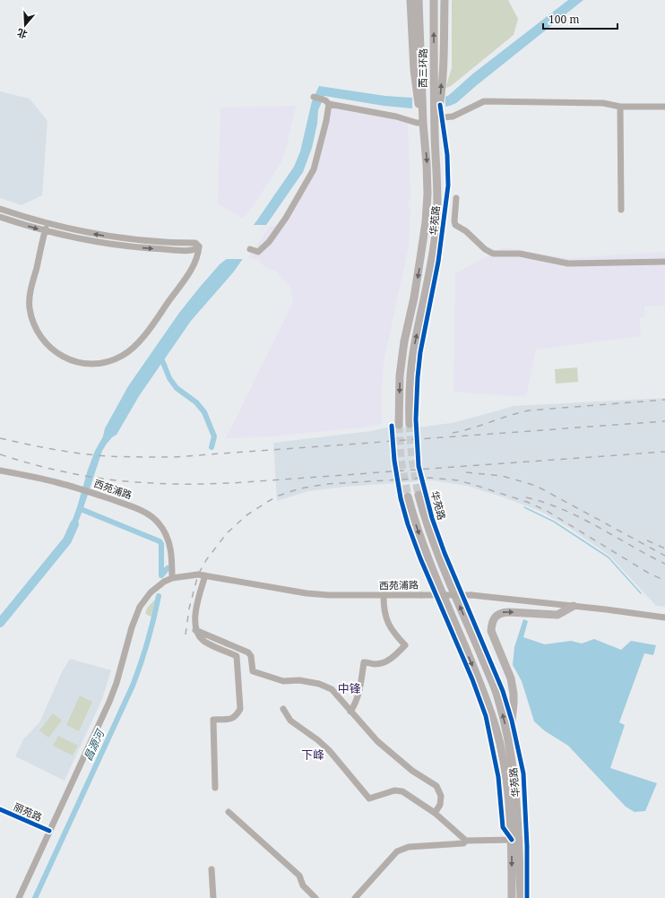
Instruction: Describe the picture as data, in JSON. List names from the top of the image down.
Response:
{
  "streets": {
    "main road": ["西三环路", "华苑路"],
    "street": ["西苑浦路", "丽苑路"]
  },
  "crossings": [
    ["西三环路", "华苑路"]
  ],
  "districts": ["中锋", "下峰"],
  "water": ["昌源河"],
  "scale_bar": "100 m",
  "north": "bottom"
}
